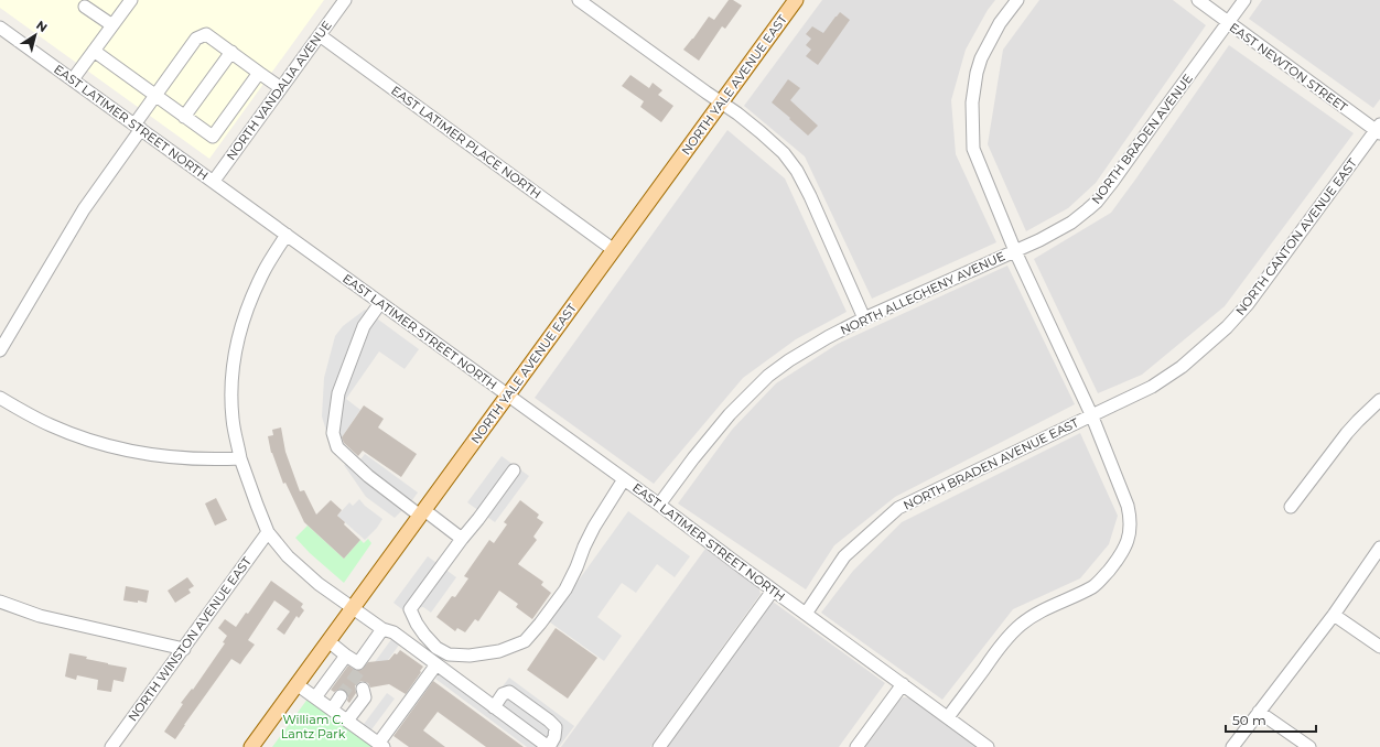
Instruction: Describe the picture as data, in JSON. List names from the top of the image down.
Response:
{
  "streets": {
    "main road": ["NORTH YALE AVENUE EAST"],
    "street": [
      "EAST NEWTON STREET",
      "NORTH VANDALIA AVENUE",
      "EAST LATIMER STREET NORTH",
      "NORTH BRADEN AVENUE",
      "EAST LATIMER PLACE NORTH",
      "NORTH CANTON AVENUE EAST",
      "NORTH ALLEGHENY AVENUE",
      "NORTH BRADEN AVENUE EAST",
      "NORTH WINSTON AVENUE EAST"
    ]
  },
  "crossings": [
    ["EAST NEWTON STREET", "NORTH BRADEN AVENUE"],
    ["EAST NEWTON STREET", "NORTH CANTON AVENUE EAST"],
    ["NORTH YALE AVENUE EAST", "EAST LATIMER STREET NORTH"],
    ["NORTH YALE AVENUE EAST", "EAST LATIMER PLACE NORTH"],
    ["NORTH VANDALIA AVENUE", "EAST LATIMER STREET NORTH"],
    ["NORTH VANDALIA AVENUE", "EAST LATIMER PLACE NORTH"],
    ["EAST LATIMER STREET NORTH", "NORTH ALLEGHENY AVENUE"],
    ["EAST LATIMER STREET NORTH", "NORTH BRADEN AVENUE EAST"],
    ["NORTH BRADEN AVENUE", "NORTH ALLEGHENY AVENUE"],
    ["NORTH CANTON AVENUE EAST", "NORTH BRADEN AVENUE EAST"]
  ],
  "parks": ["William C. Lantz Park"],
  "scale_bar": "50 m",
  "north": "top right"
}
